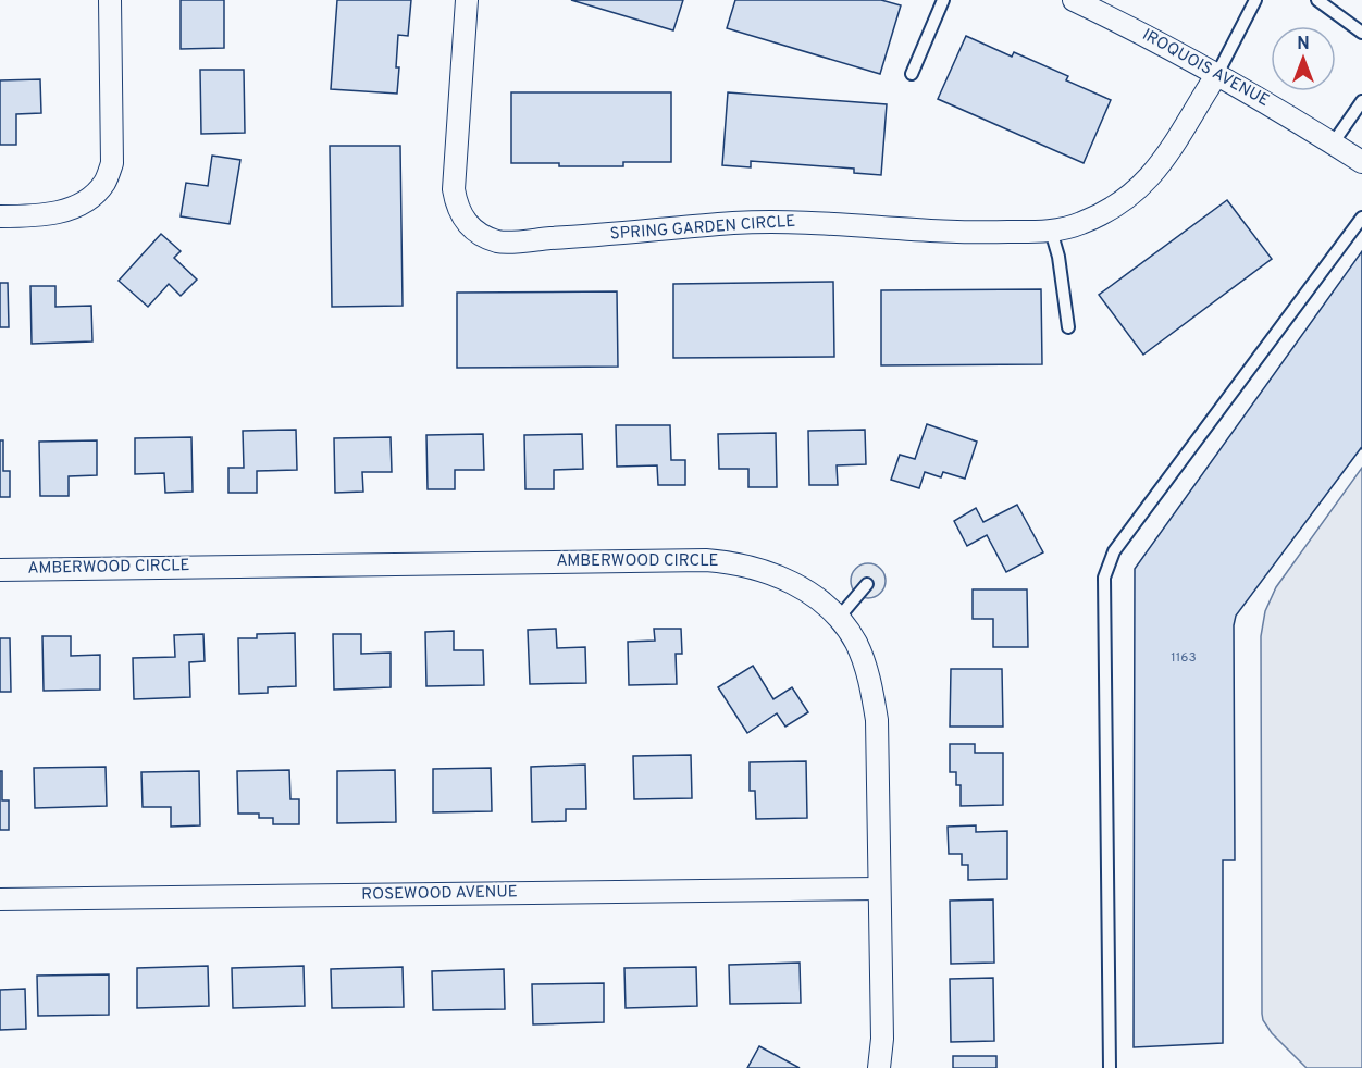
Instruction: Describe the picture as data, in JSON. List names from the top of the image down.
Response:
{
  "streets": {
    "street": [
      "IROQUOIS AVENUE",
      "SPRING GARDEN CIRCLE",
      "AMBERWOOD CIRCLE",
      "ROSEWOOD AVENUE"
    ]
  },
  "crossings": [
    ["IROQUOIS AVENUE", "SPRING GARDEN CIRCLE"],
    ["AMBERWOOD CIRCLE", "ROSEWOOD AVENUE"]
  ],
  "house_numbers": ["1163"],
  "north": "top"
}
